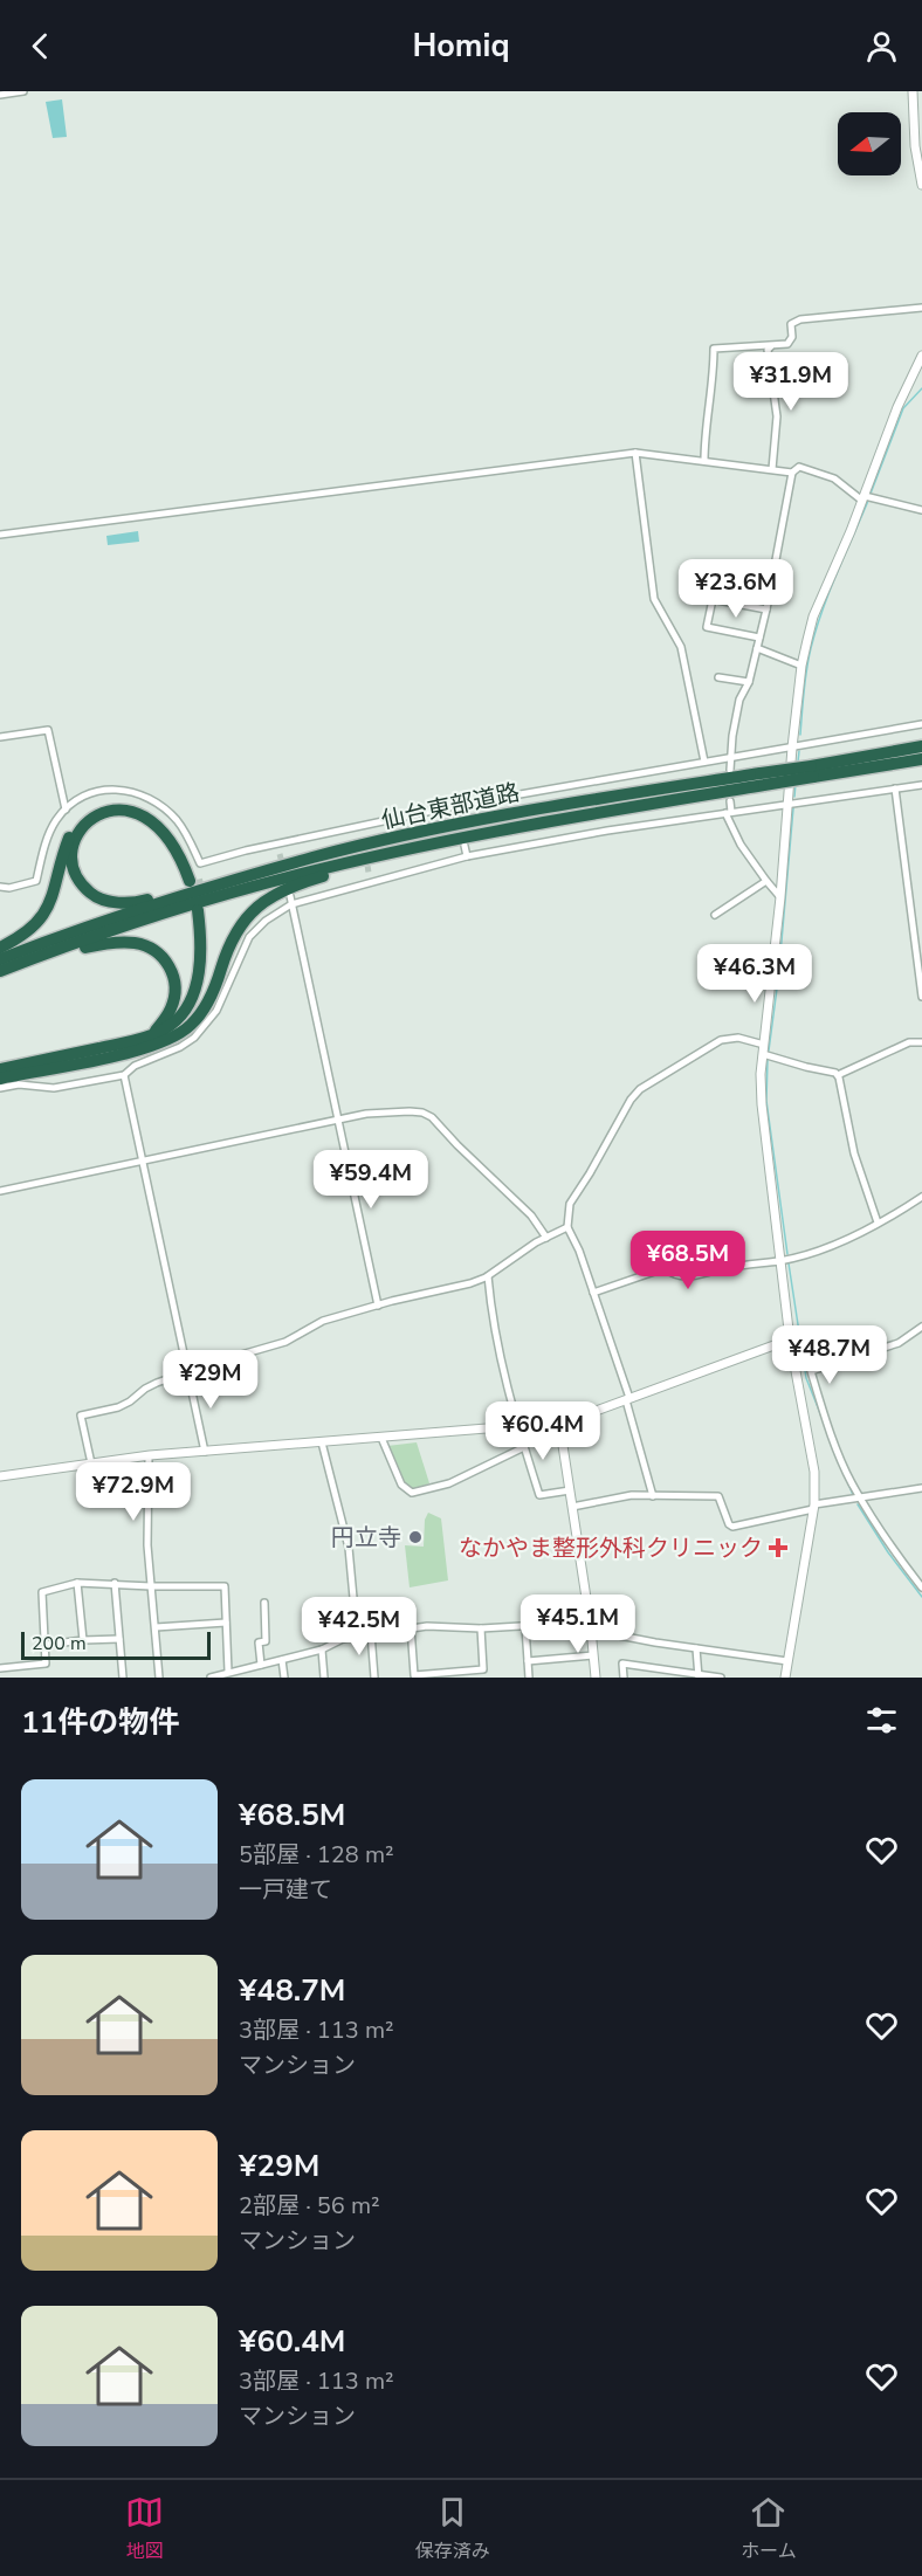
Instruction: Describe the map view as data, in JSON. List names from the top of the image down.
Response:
{
  "streets": {
    "highway": ["仙台東部道路"]
  },
  "places": {
    "other": ["円立寺"],
    "health": ["なかやま整形外科クリニック"]
  },
  "scale_bar": "200 m",
  "north": "left",
  "page": {
    "header": "Homiq",
    "price": [
      "¥31.9M",
      "¥23.6M",
      "¥46.3M",
      "¥59.4M",
      "¥68.5M",
      "¥48.7M",
      "¥29M",
      "¥60.4M",
      "¥72.9M",
      "¥45.1M",
      "¥42.5M"
    ],
    "scale": "200 m",
    "heading": "11件の物件",
    "list": [
      {
        "name": "¥68.5M",
        "note": "5部屋 · 128 m² · 一戸建て"
      },
      {
        "name": "¥48.7M",
        "note": "3部屋 · 113 m² · マンション"
      },
      {
        "name": "¥29M",
        "note": "2部屋 · 56 m² · マンション"
      },
      {
        "name": "¥60.4M",
        "note": "3部屋 · 113 m² · マンション"
      }
    ],
    "tabs": ["地図", "保存済み", "ホーム"]
  }
}
